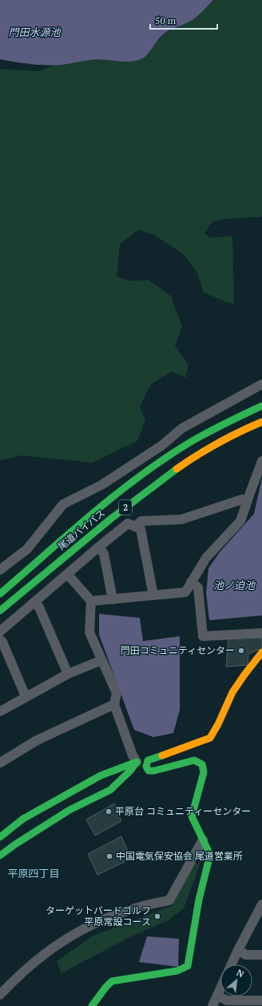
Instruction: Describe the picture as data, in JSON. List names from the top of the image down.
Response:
{
  "streets": {
    "main road": ["2", "尾道バイパス"]
  },
  "districts": ["平原四丁目"],
  "water": ["門田水源池", "池ノ迫池"],
  "places": [
    "門田コミュニティセンター",
    "平原台 コミュニティーセンター",
    "中国電気保安協会 尾道営業所",
    "ターゲットバードゴルフ 平原常設コース"
  ],
  "scale_bar": "50 m",
  "north": "top right"
}
